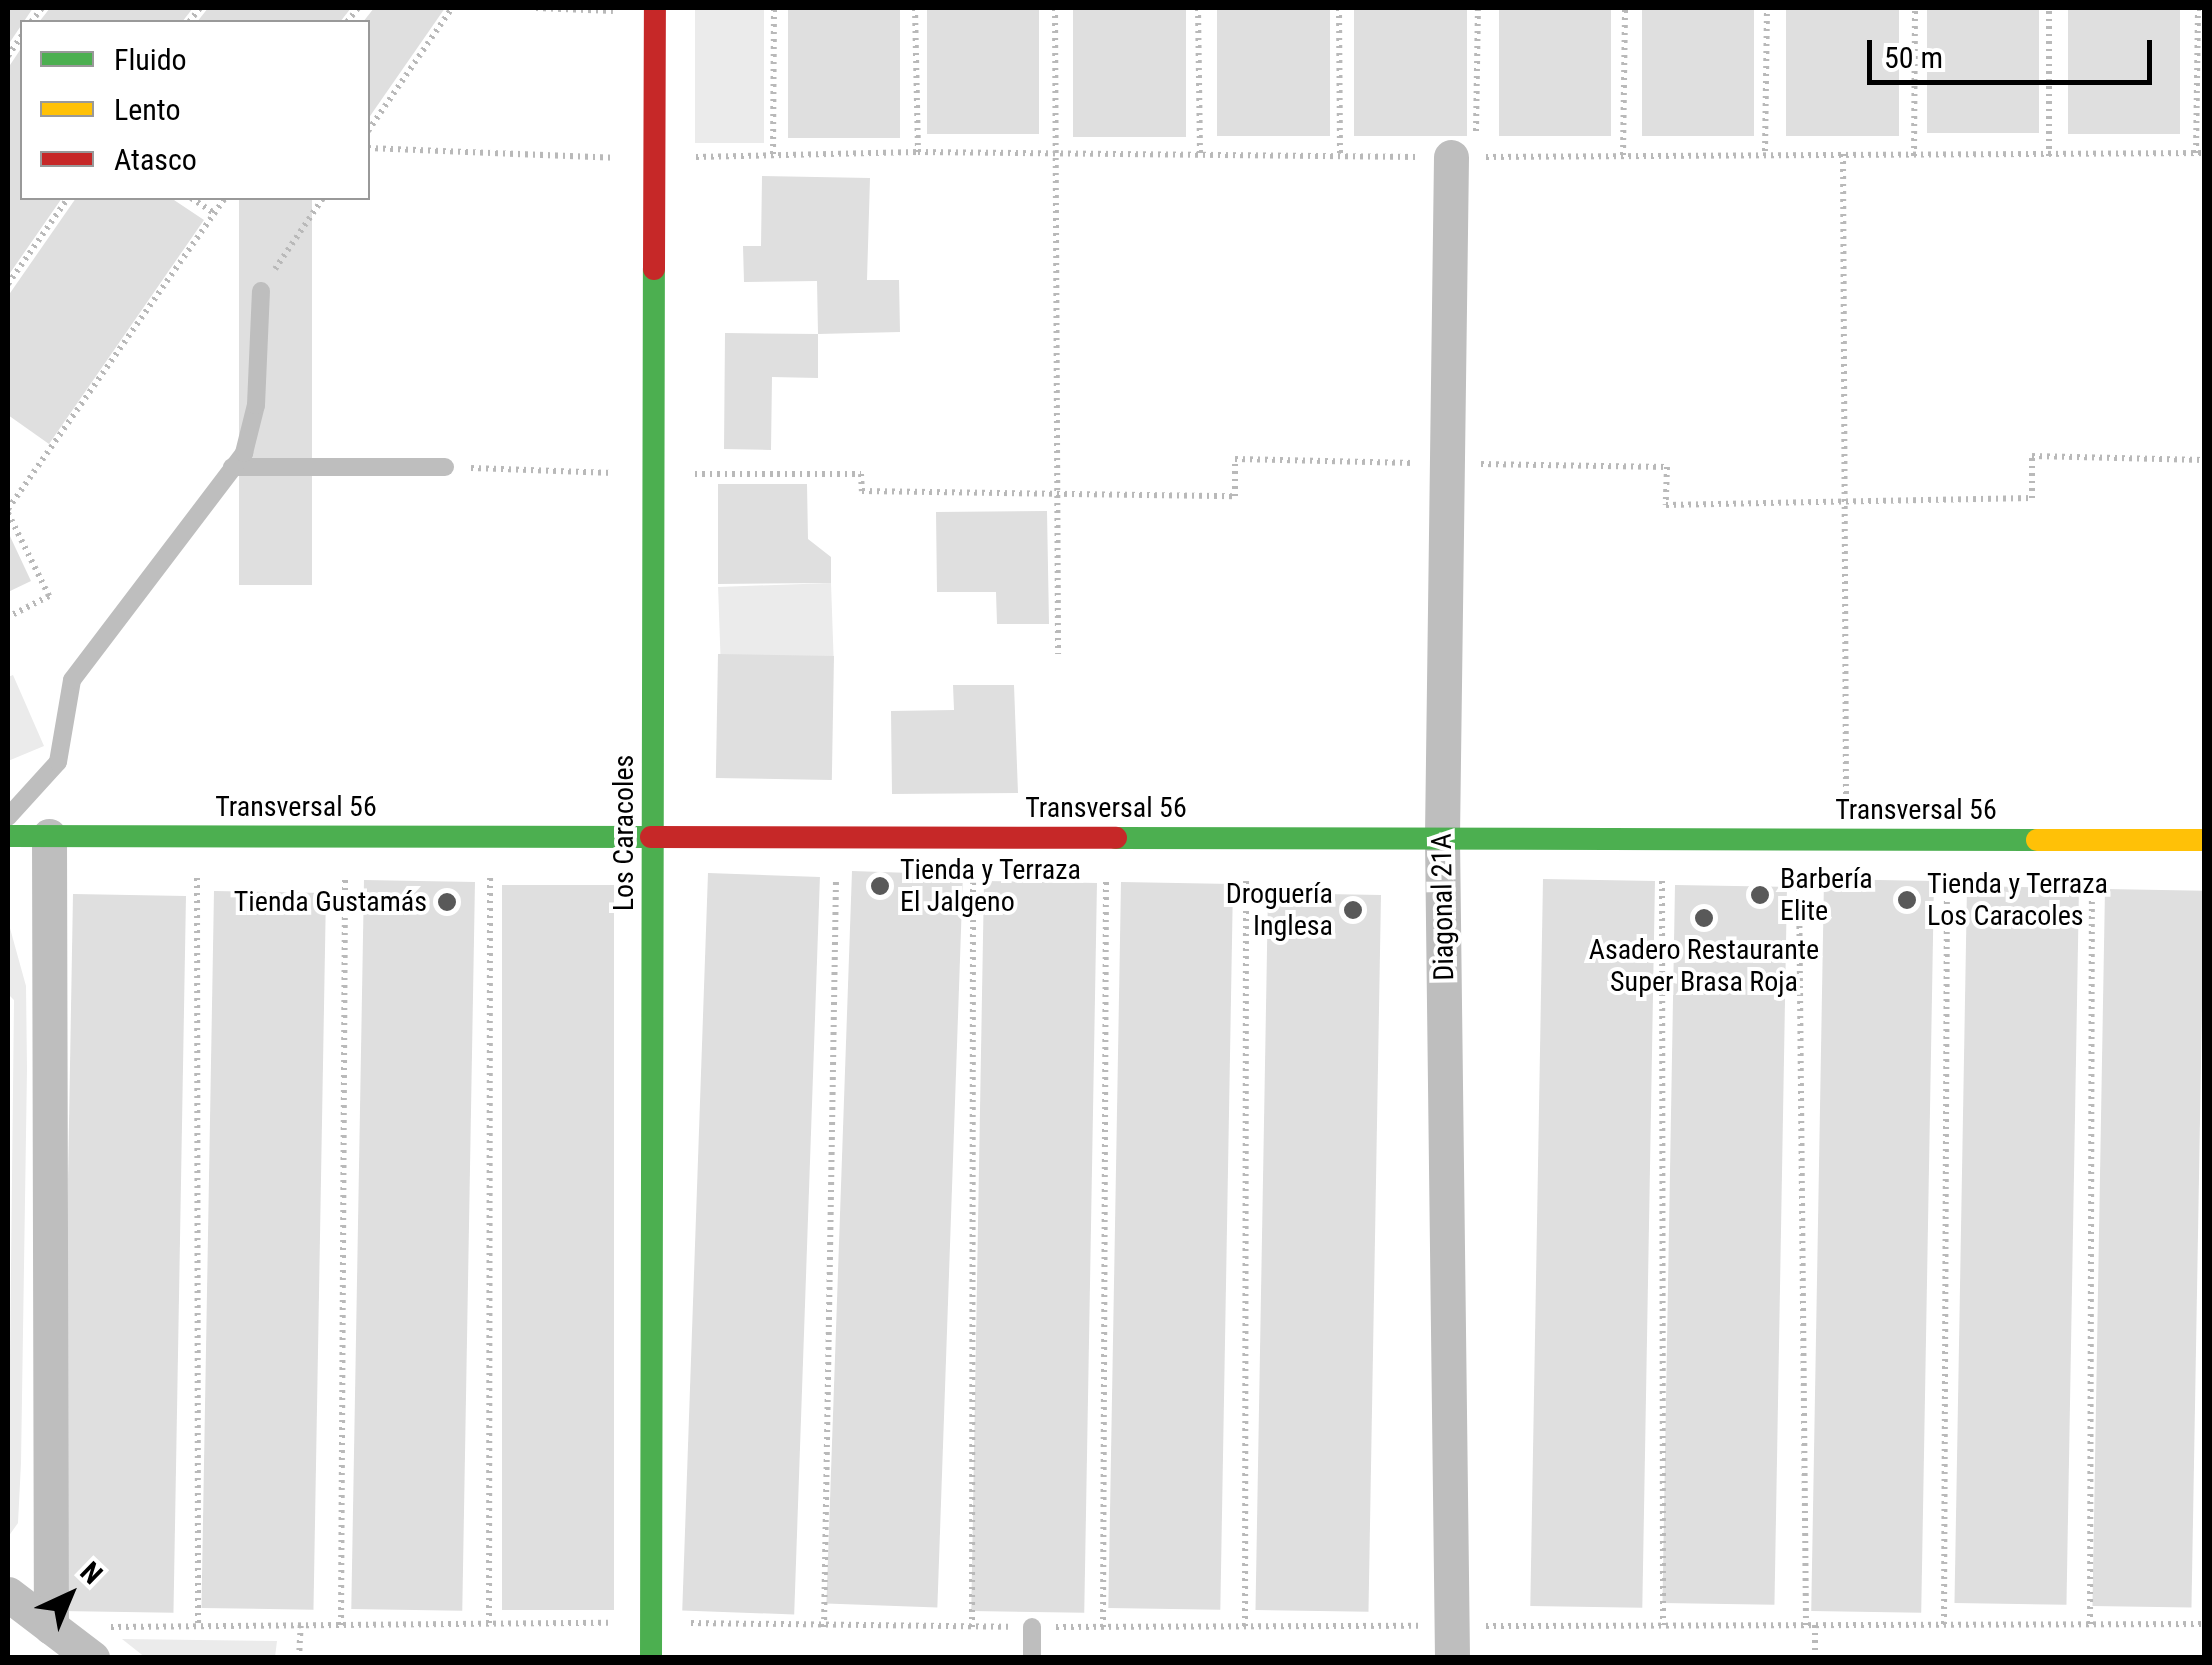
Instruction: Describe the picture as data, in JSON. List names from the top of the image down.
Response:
{
  "streets": {
    "street": ["Transversal 56", "Los Caracoles", "Diagonal 21A"]
  },
  "crossings": [
    ["Transversal 56", "Los Caracoles"],
    ["Transversal 56", "Diagonal 21A"]
  ],
  "places": [
    "Tienda y Terraza El Jalgeno",
    "Barbería Elite",
    "Tienda y Terraza Los Caracoles",
    "Tienda Gustamás",
    "Droguería Inglesa",
    "Asadero Restaurante Super Brasa Roja"
  ],
  "legend": ["Fluido", "Lento", "Atasco"],
  "scale_bar": "50 m",
  "north": "top right"
}
